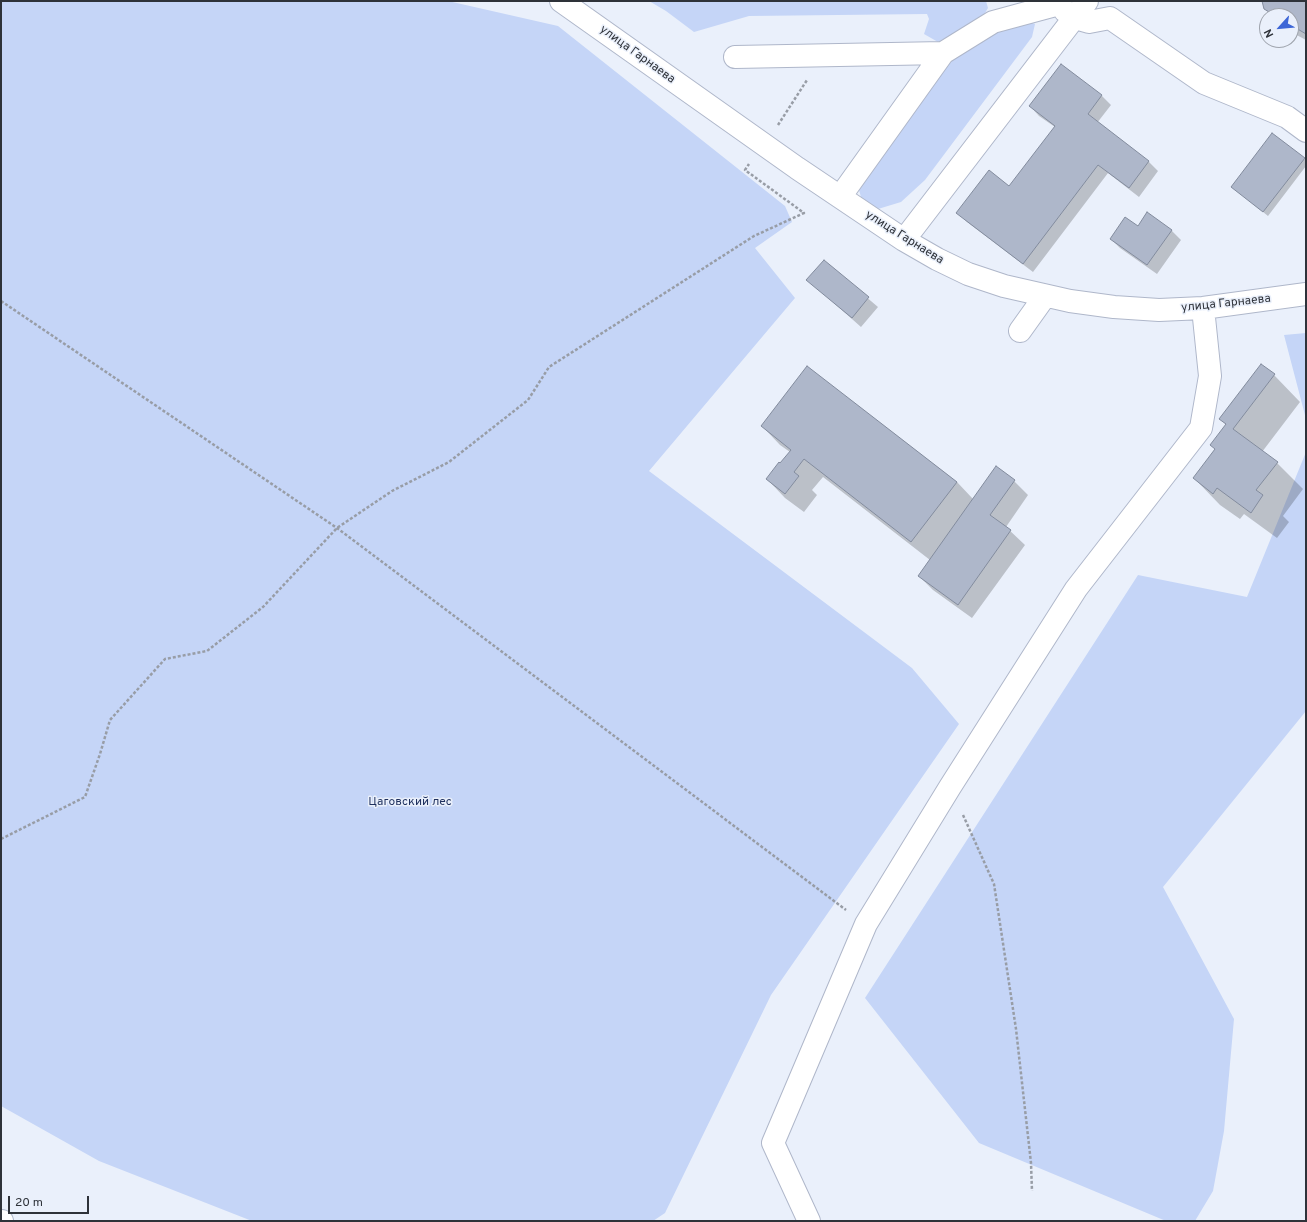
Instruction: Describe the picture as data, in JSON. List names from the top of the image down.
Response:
{
  "streets": {
    "street": ["улица Гарнаева"]
  },
  "parks": ["Цаговский лес"],
  "scale_bar": "20 m",
  "north": "bottom left"
}
